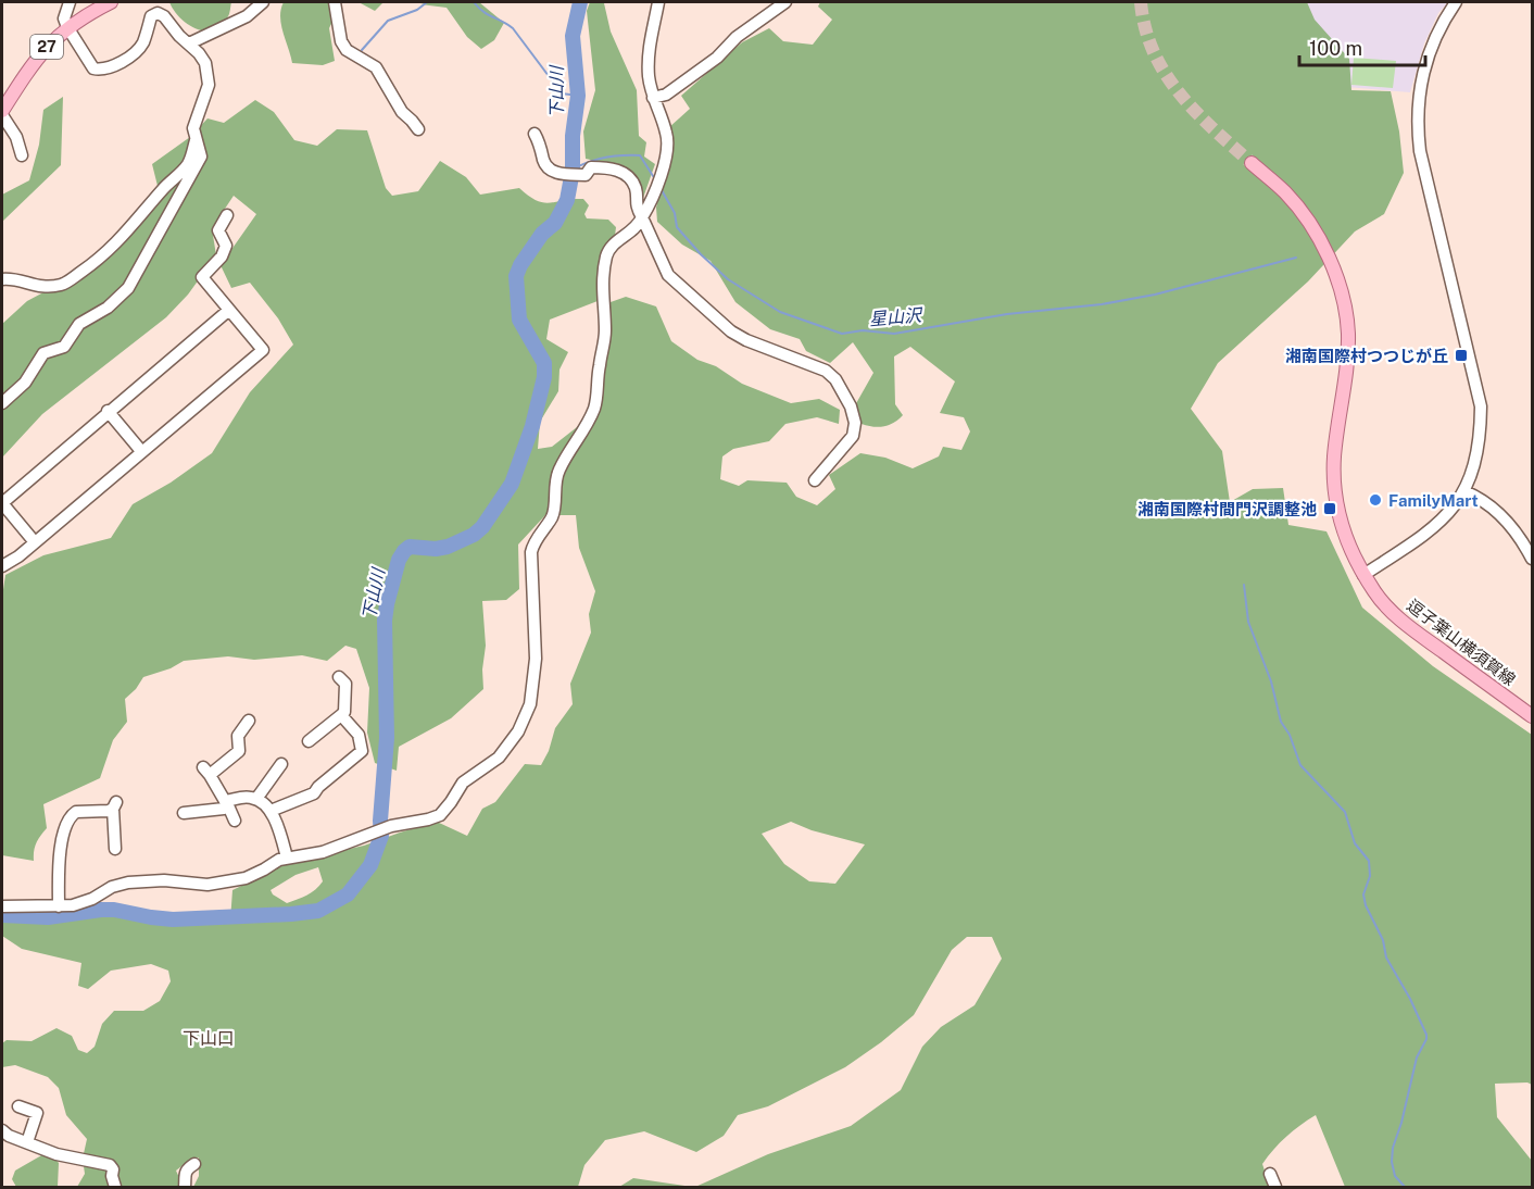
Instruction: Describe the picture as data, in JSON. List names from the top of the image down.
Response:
{
  "streets": {
    "main road": ["27", "逗子葉山横須賀線"]
  },
  "districts": ["下山口"],
  "water": ["下山川", "星山沢"],
  "places": {
    "transit": ["湘南国際村つつじが丘", "湘南国際村間門沢調整池"],
    "other": ["FamilyMart"]
  },
  "scale_bar": "100 m"
}
